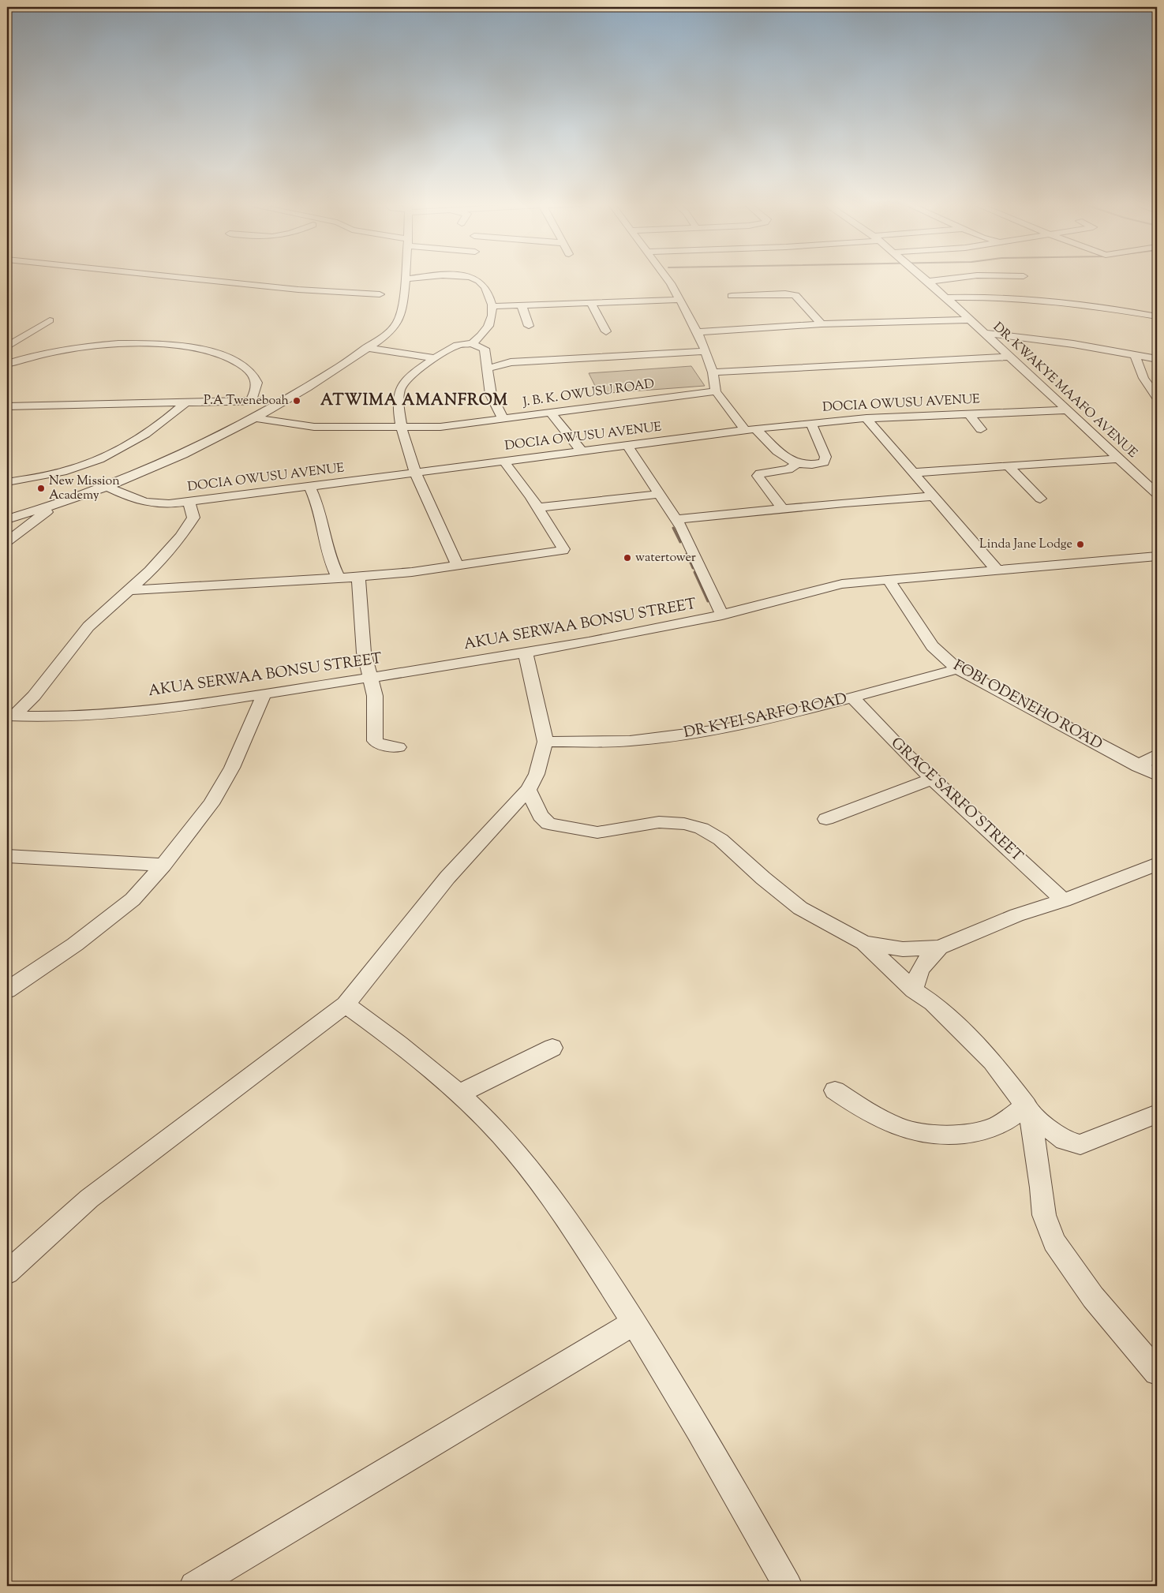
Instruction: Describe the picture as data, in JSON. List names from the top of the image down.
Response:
{
  "streets": {
    "street": [
      "DR. KWAKYE MAAFO AVENUE",
      "J. B. K. OWUSU ROAD",
      "DOCIA OWUSU AVENUE",
      "AKUA SERWAA BONSU STREET",
      "FOBI ODENEHO ROAD",
      "DR KYEI SARFO ROAD",
      "GRACE SARFO STREET"
    ]
  },
  "crossings": [
    ["DR. KWAKYE MAAFO AVENUE", "DOCIA OWUSU AVENUE"],
    ["AKUA SERWAA BONSU STREET", "FOBI ODENEHO ROAD"],
    ["FOBI ODENEHO ROAD", "DR KYEI SARFO ROAD"],
    ["DR KYEI SARFO ROAD", "GRACE SARFO STREET"]
  ],
  "districts": ["ATWIMA AMANFROM"],
  "places": [
    "P.A Tweneboah",
    "New Mission Academy",
    "Linda Jane Lodge",
    "watertower"
  ]
}
